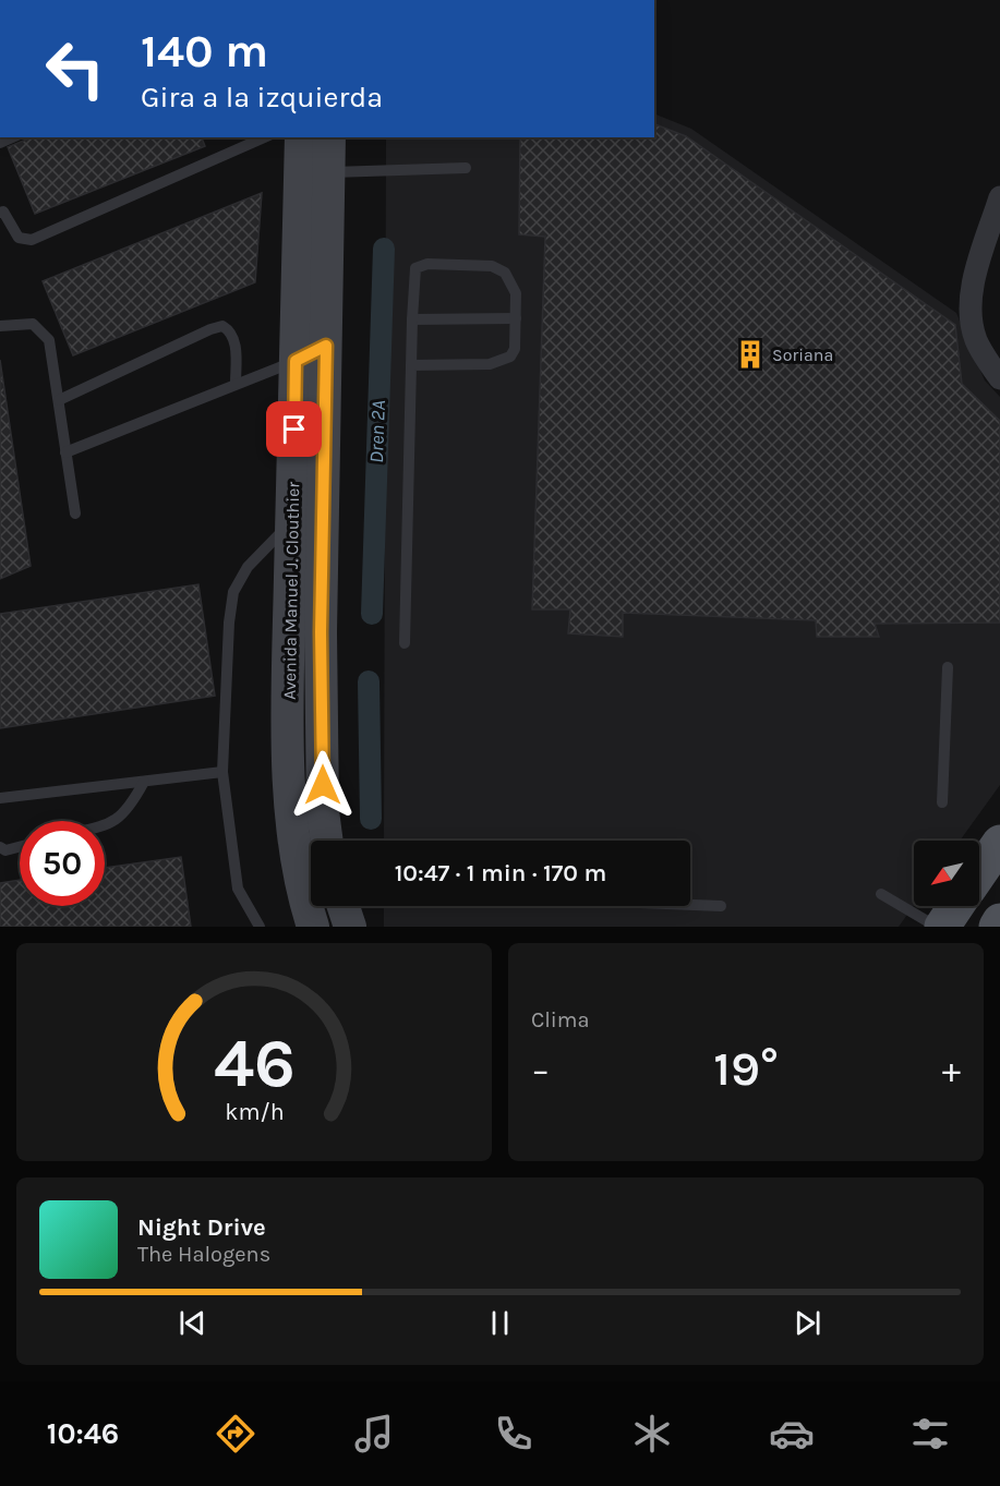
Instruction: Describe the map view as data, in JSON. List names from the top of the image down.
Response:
{
  "streets": {
    "main road": ["Avenida Manuel J. Clouthier"]
  },
  "water": ["Dren 2A"],
  "places": {
    "building": ["Soriana"]
  },
  "north": "bottom left",
  "page": {
    "turn": ["140 m", "Gira a la izquierda"],
    "limit": "50",
    "trip": "10:47 · 1 min · 170 m",
    "tile": "Clima",
    "heat": ["−", "19°", "+"],
    "song": ["Night Drive", "The Halogens"],
    "tabs": "10:46",
    "gauge": ["46", "km/h"]
  }
}
